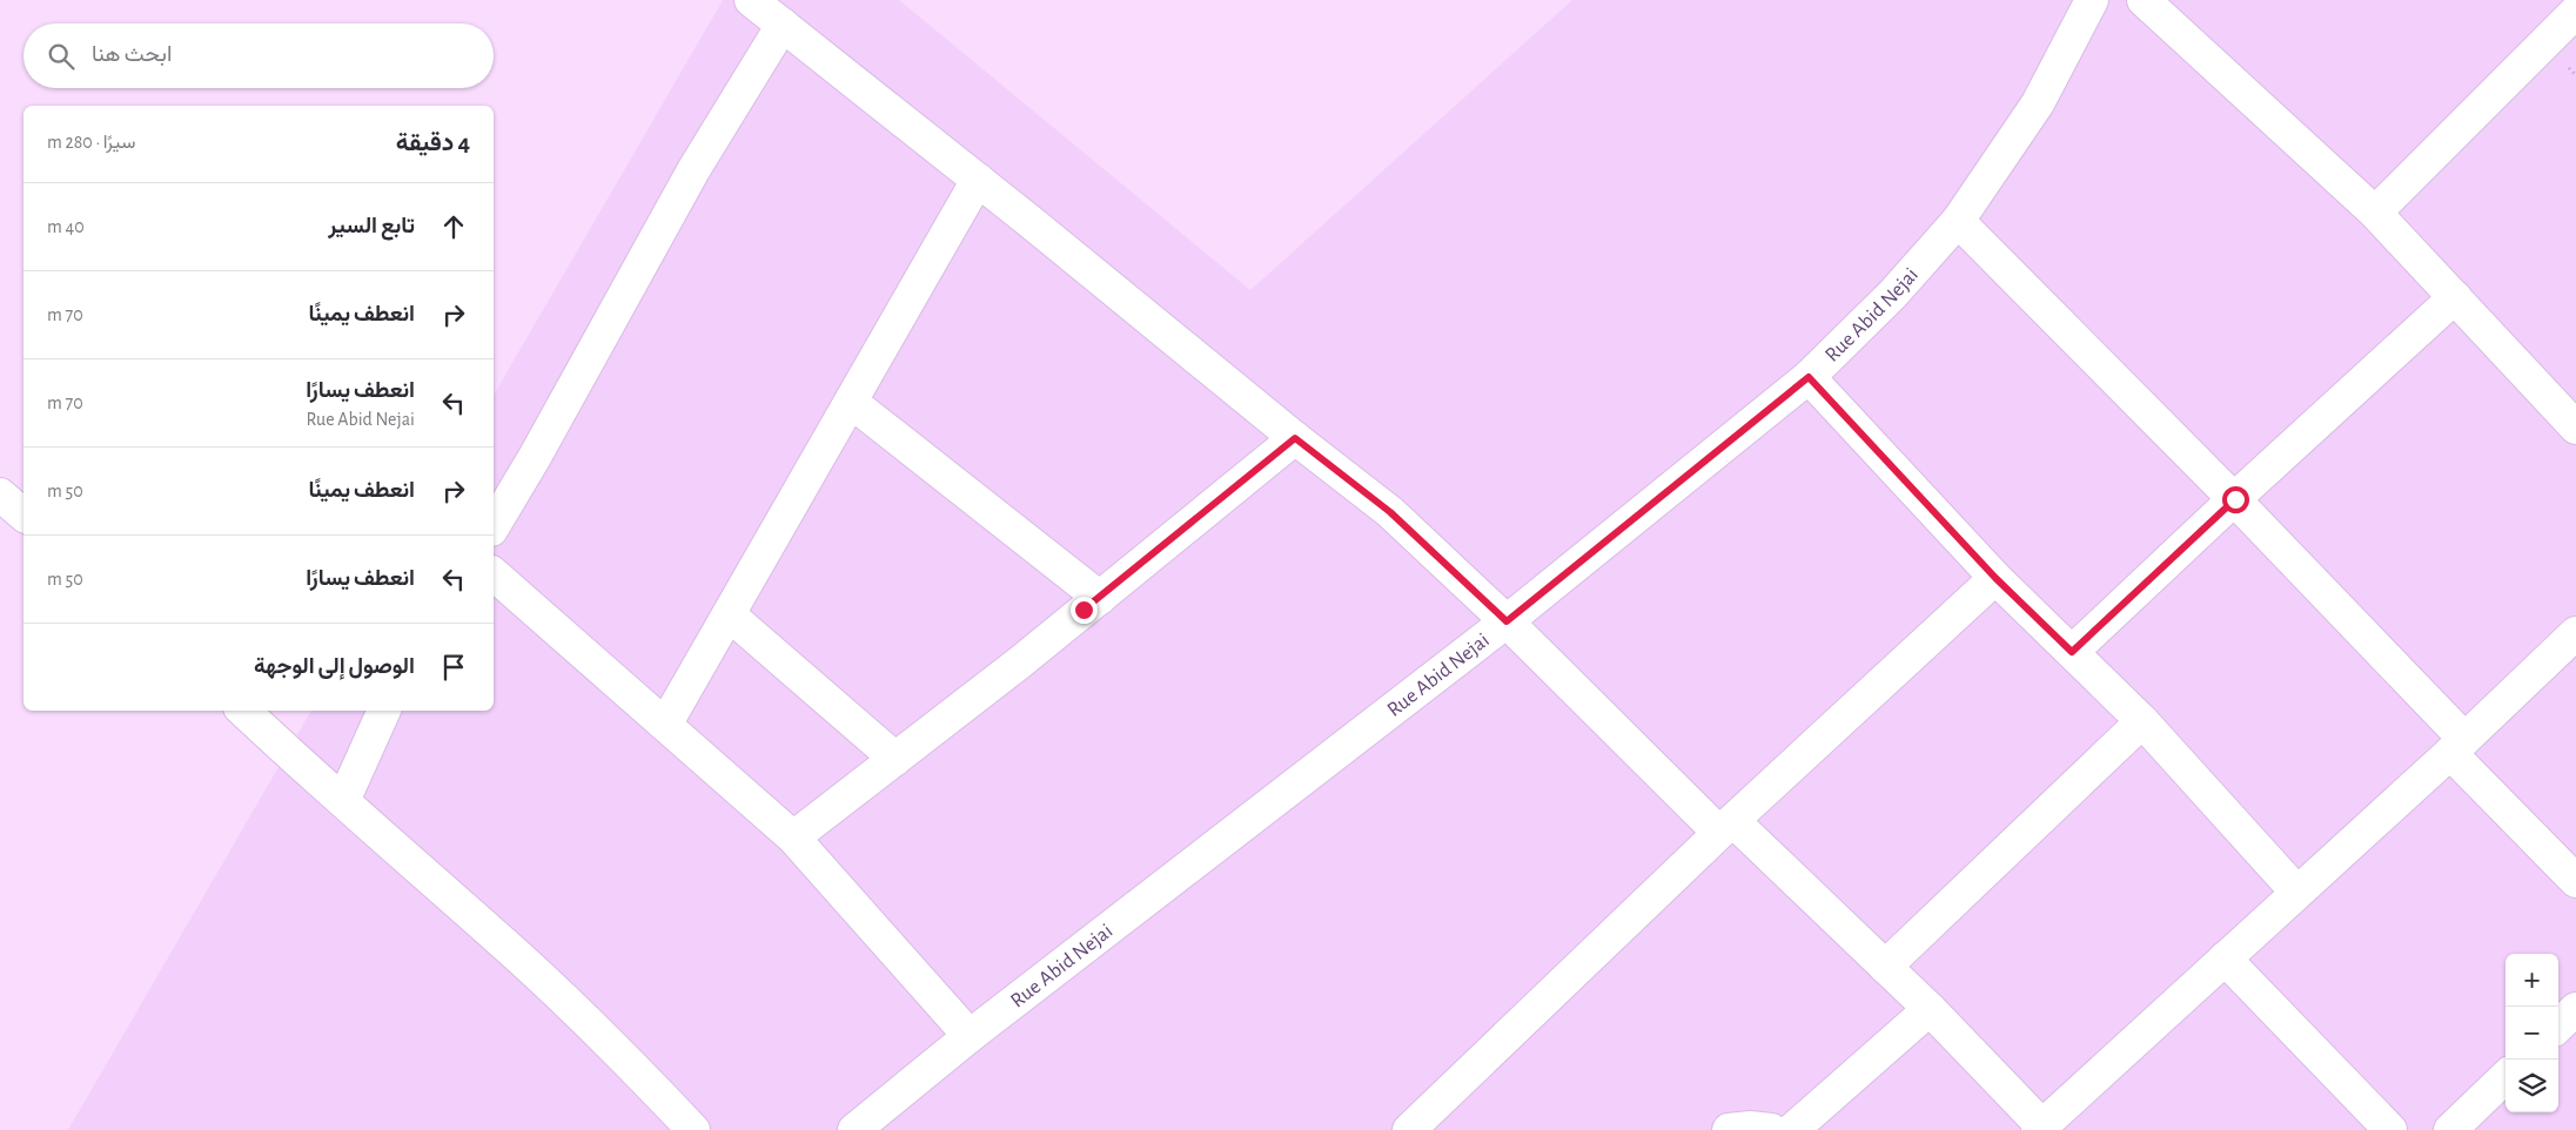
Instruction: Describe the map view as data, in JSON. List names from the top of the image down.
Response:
{
  "streets": {
    "street": ["Rue Abid Nejai"]
  },
  "page": {
    "search": "ابحث هنا",
    "heading": ["4 دقيقة", "سيرًا · 280 m"],
    "list": [
      ["تابع السير", "40 m"],
      ["انعطف يمينًا", "70 m"],
      ["انعطف يسارًا", "Rue Abid Nejai", "70 m"],
      ["انعطف يمينًا", "50 m"],
      ["انعطف يسارًا", "50 m"],
      "الوصول إلى الوجهة"
    ],
    "map_buttons": ["+", "−"]
  }
}
